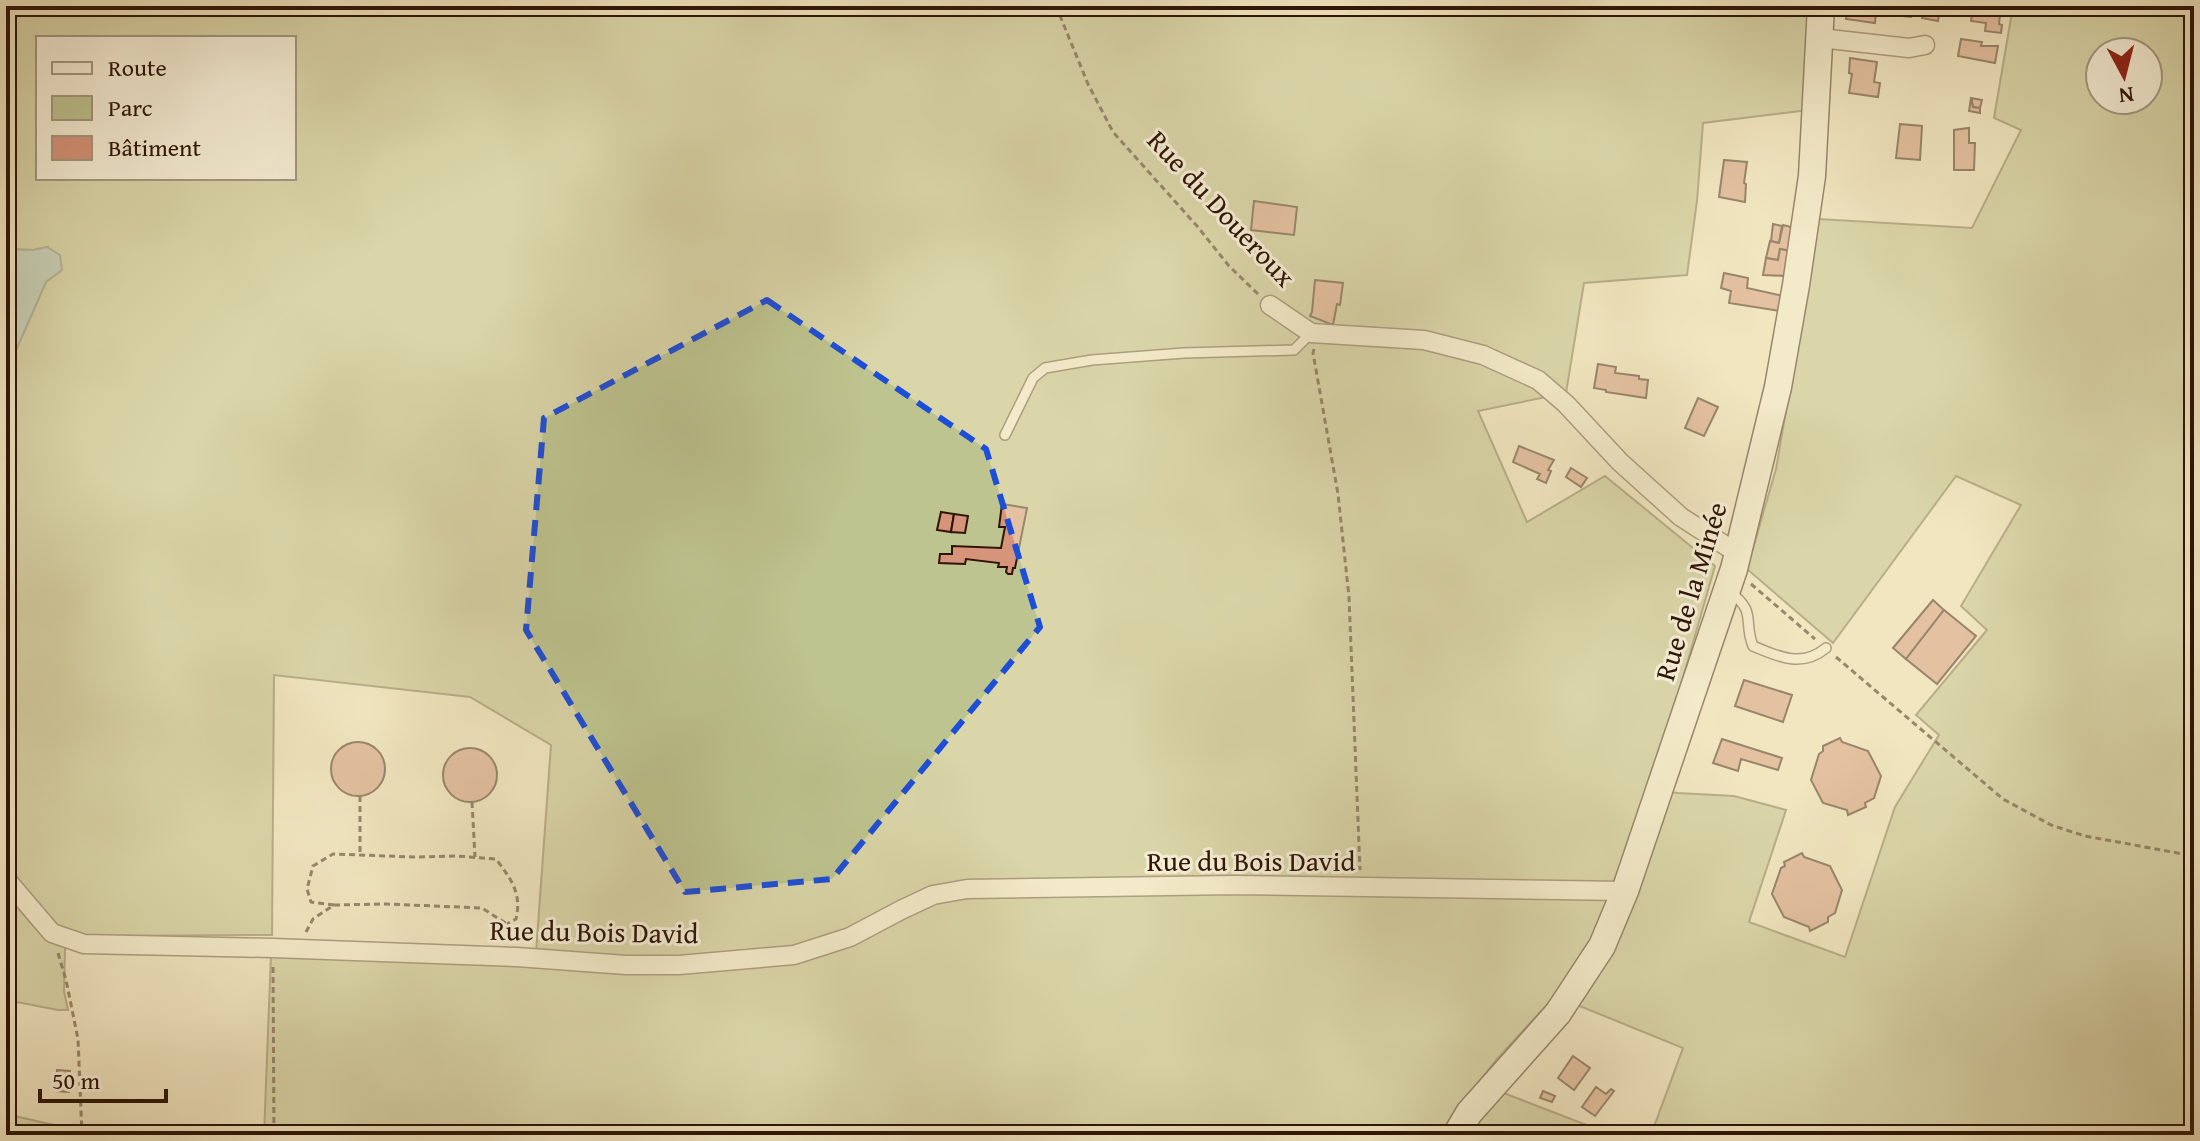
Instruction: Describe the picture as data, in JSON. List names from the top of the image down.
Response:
{
  "streets": {
    "street": ["Rue du Doueroux", "Rue de la Minée", "Rue du Bois David"]
  },
  "crossings": [
    ["Rue de la Minée", "Rue du Bois David"]
  ],
  "legend": ["Route", "Parc", "Bâtiment"],
  "scale_bar": "50 m",
  "north": "bottom"
}
